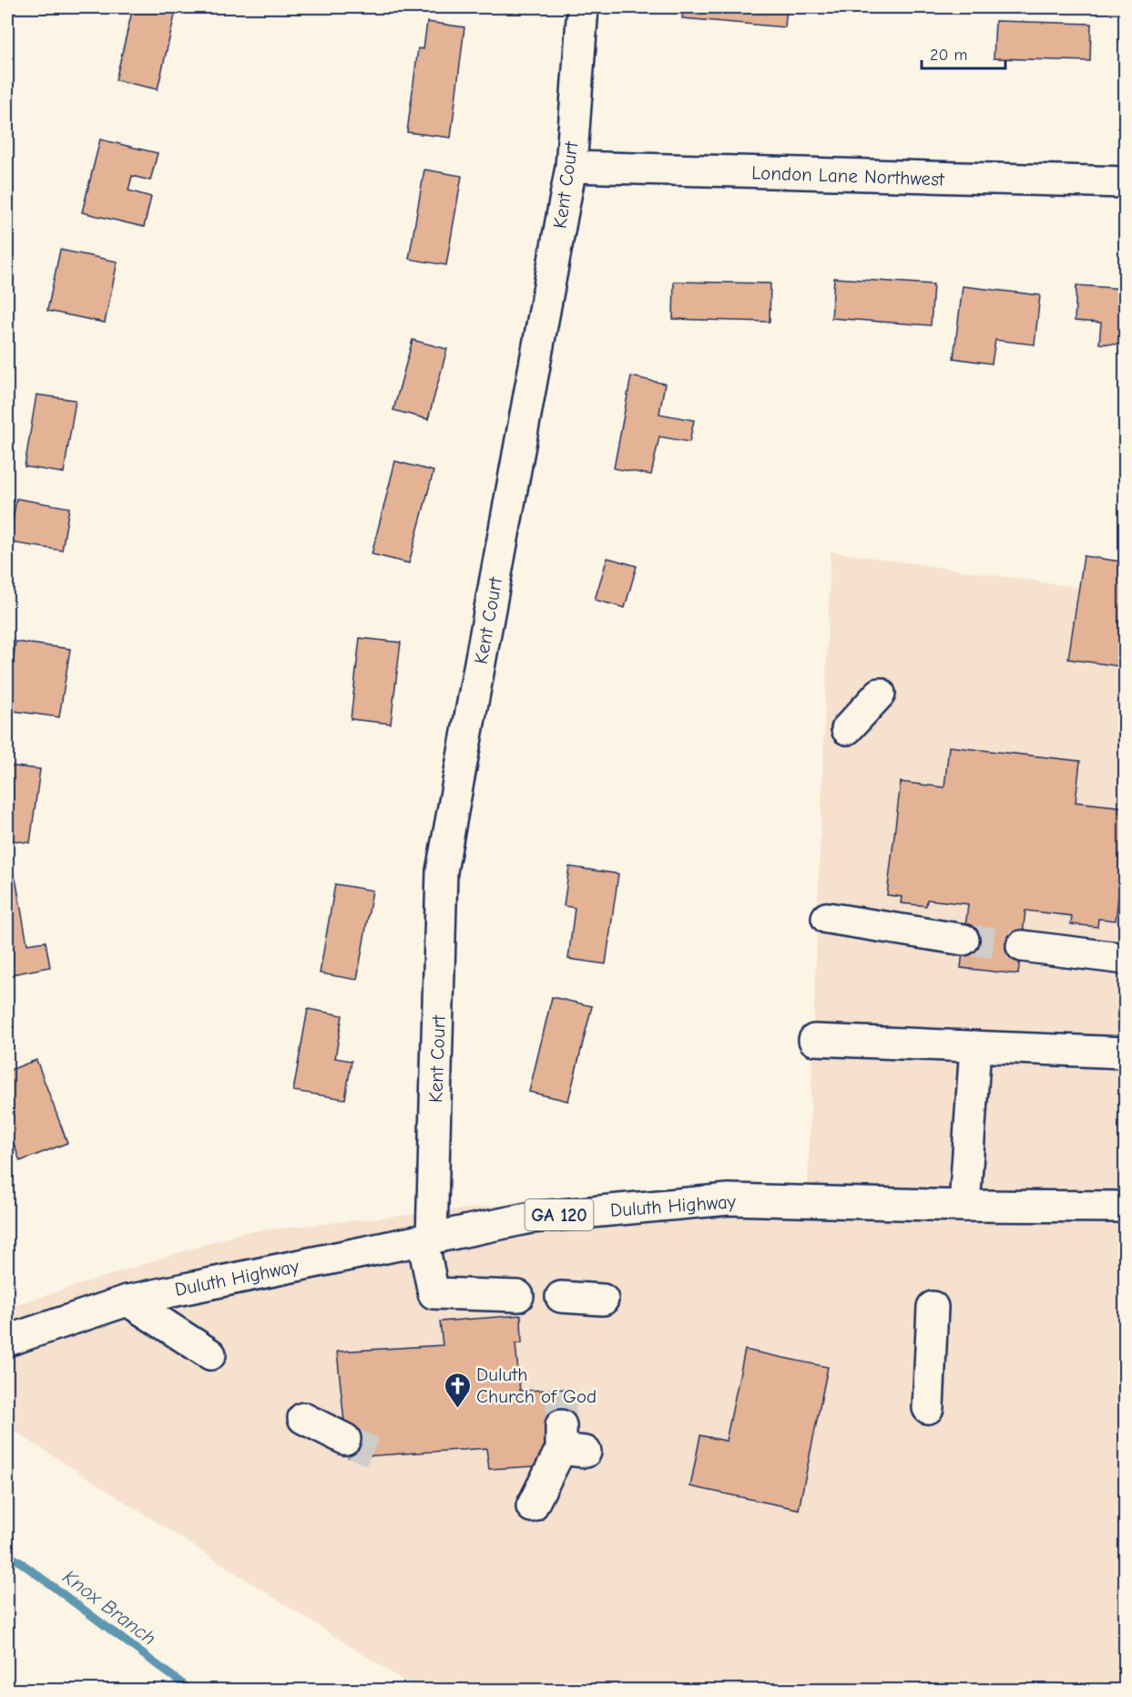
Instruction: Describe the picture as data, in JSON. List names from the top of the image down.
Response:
{
  "streets": {
    "street": [
      "London Lane Northwest",
      "Kent Court",
      "Duluth Highway",
      "GA 120"
    ]
  },
  "crossings": [
    ["London Lane Northwest", "Kent Court"],
    ["Kent Court", "Duluth Highway"]
  ],
  "water": ["Knox Branch"],
  "places": {
    "church": ["Duluth Church of God"]
  },
  "scale_bar": "20 m"
}
